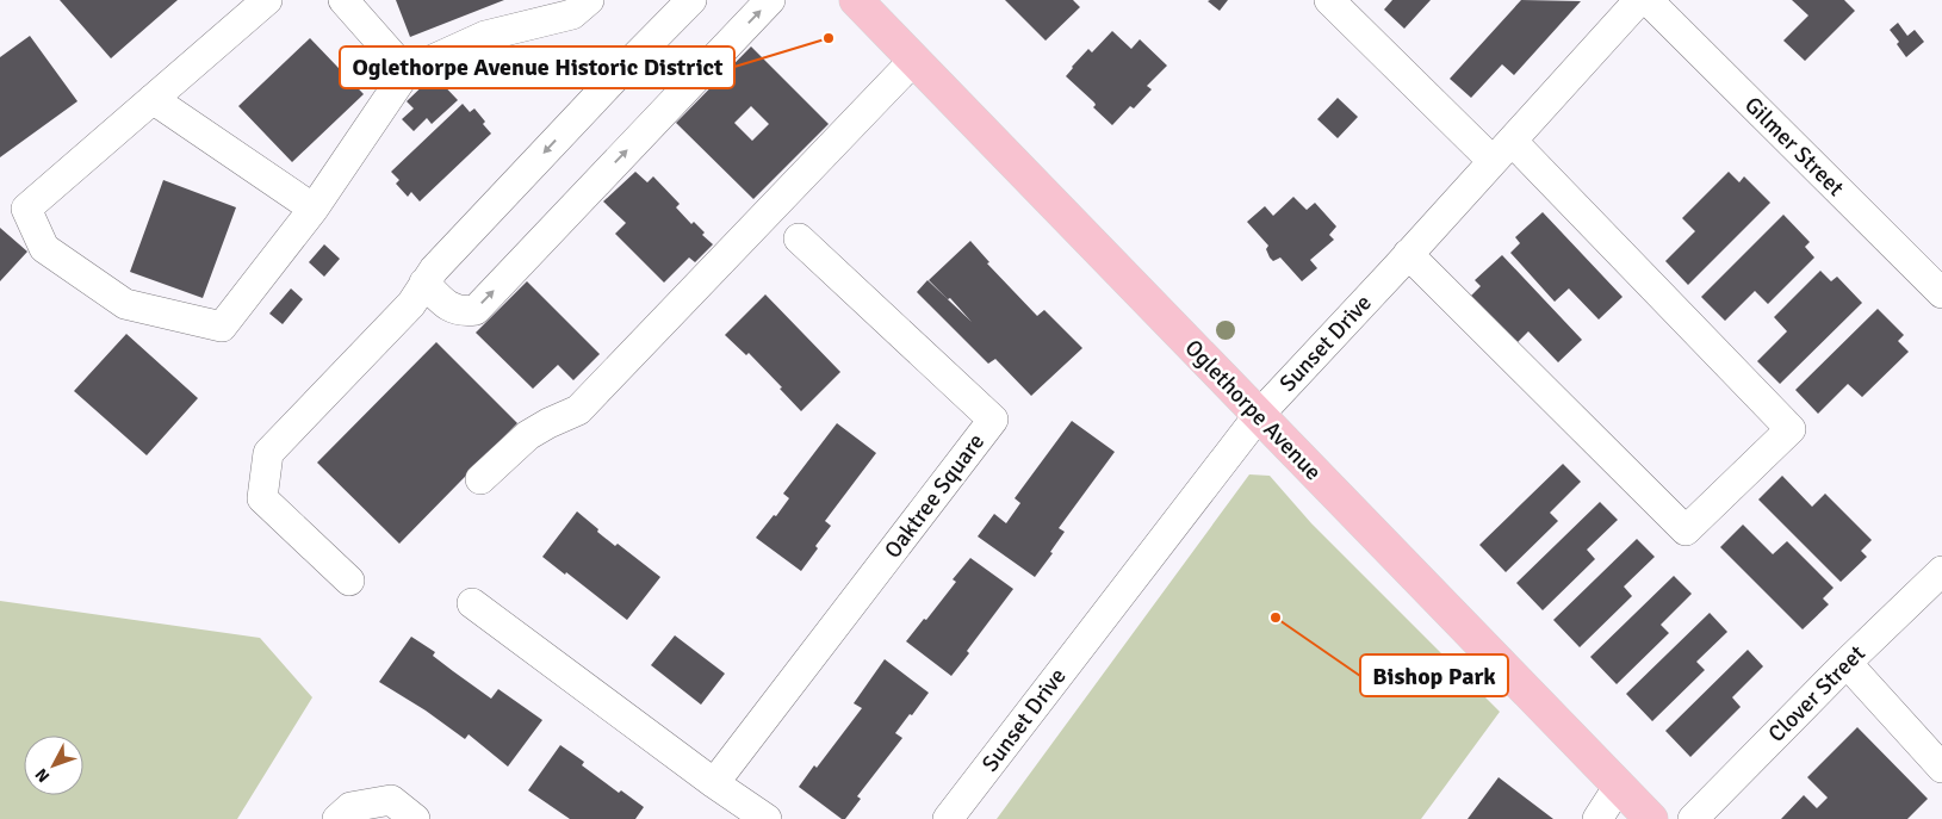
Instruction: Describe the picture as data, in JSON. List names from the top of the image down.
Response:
{
  "streets": {
    "main road": ["Oglethorpe Avenue"],
    "street": [
      "Gilmer Street",
      "Sunset Drive",
      "Oaktree Square",
      "Clover Street"
    ]
  },
  "crossings": [
    ["Sunset Drive", "Oglethorpe Avenue"]
  ],
  "places": ["Oglethorpe Avenue Historic District", "Bishop Park"],
  "north": "bottom left"
}
